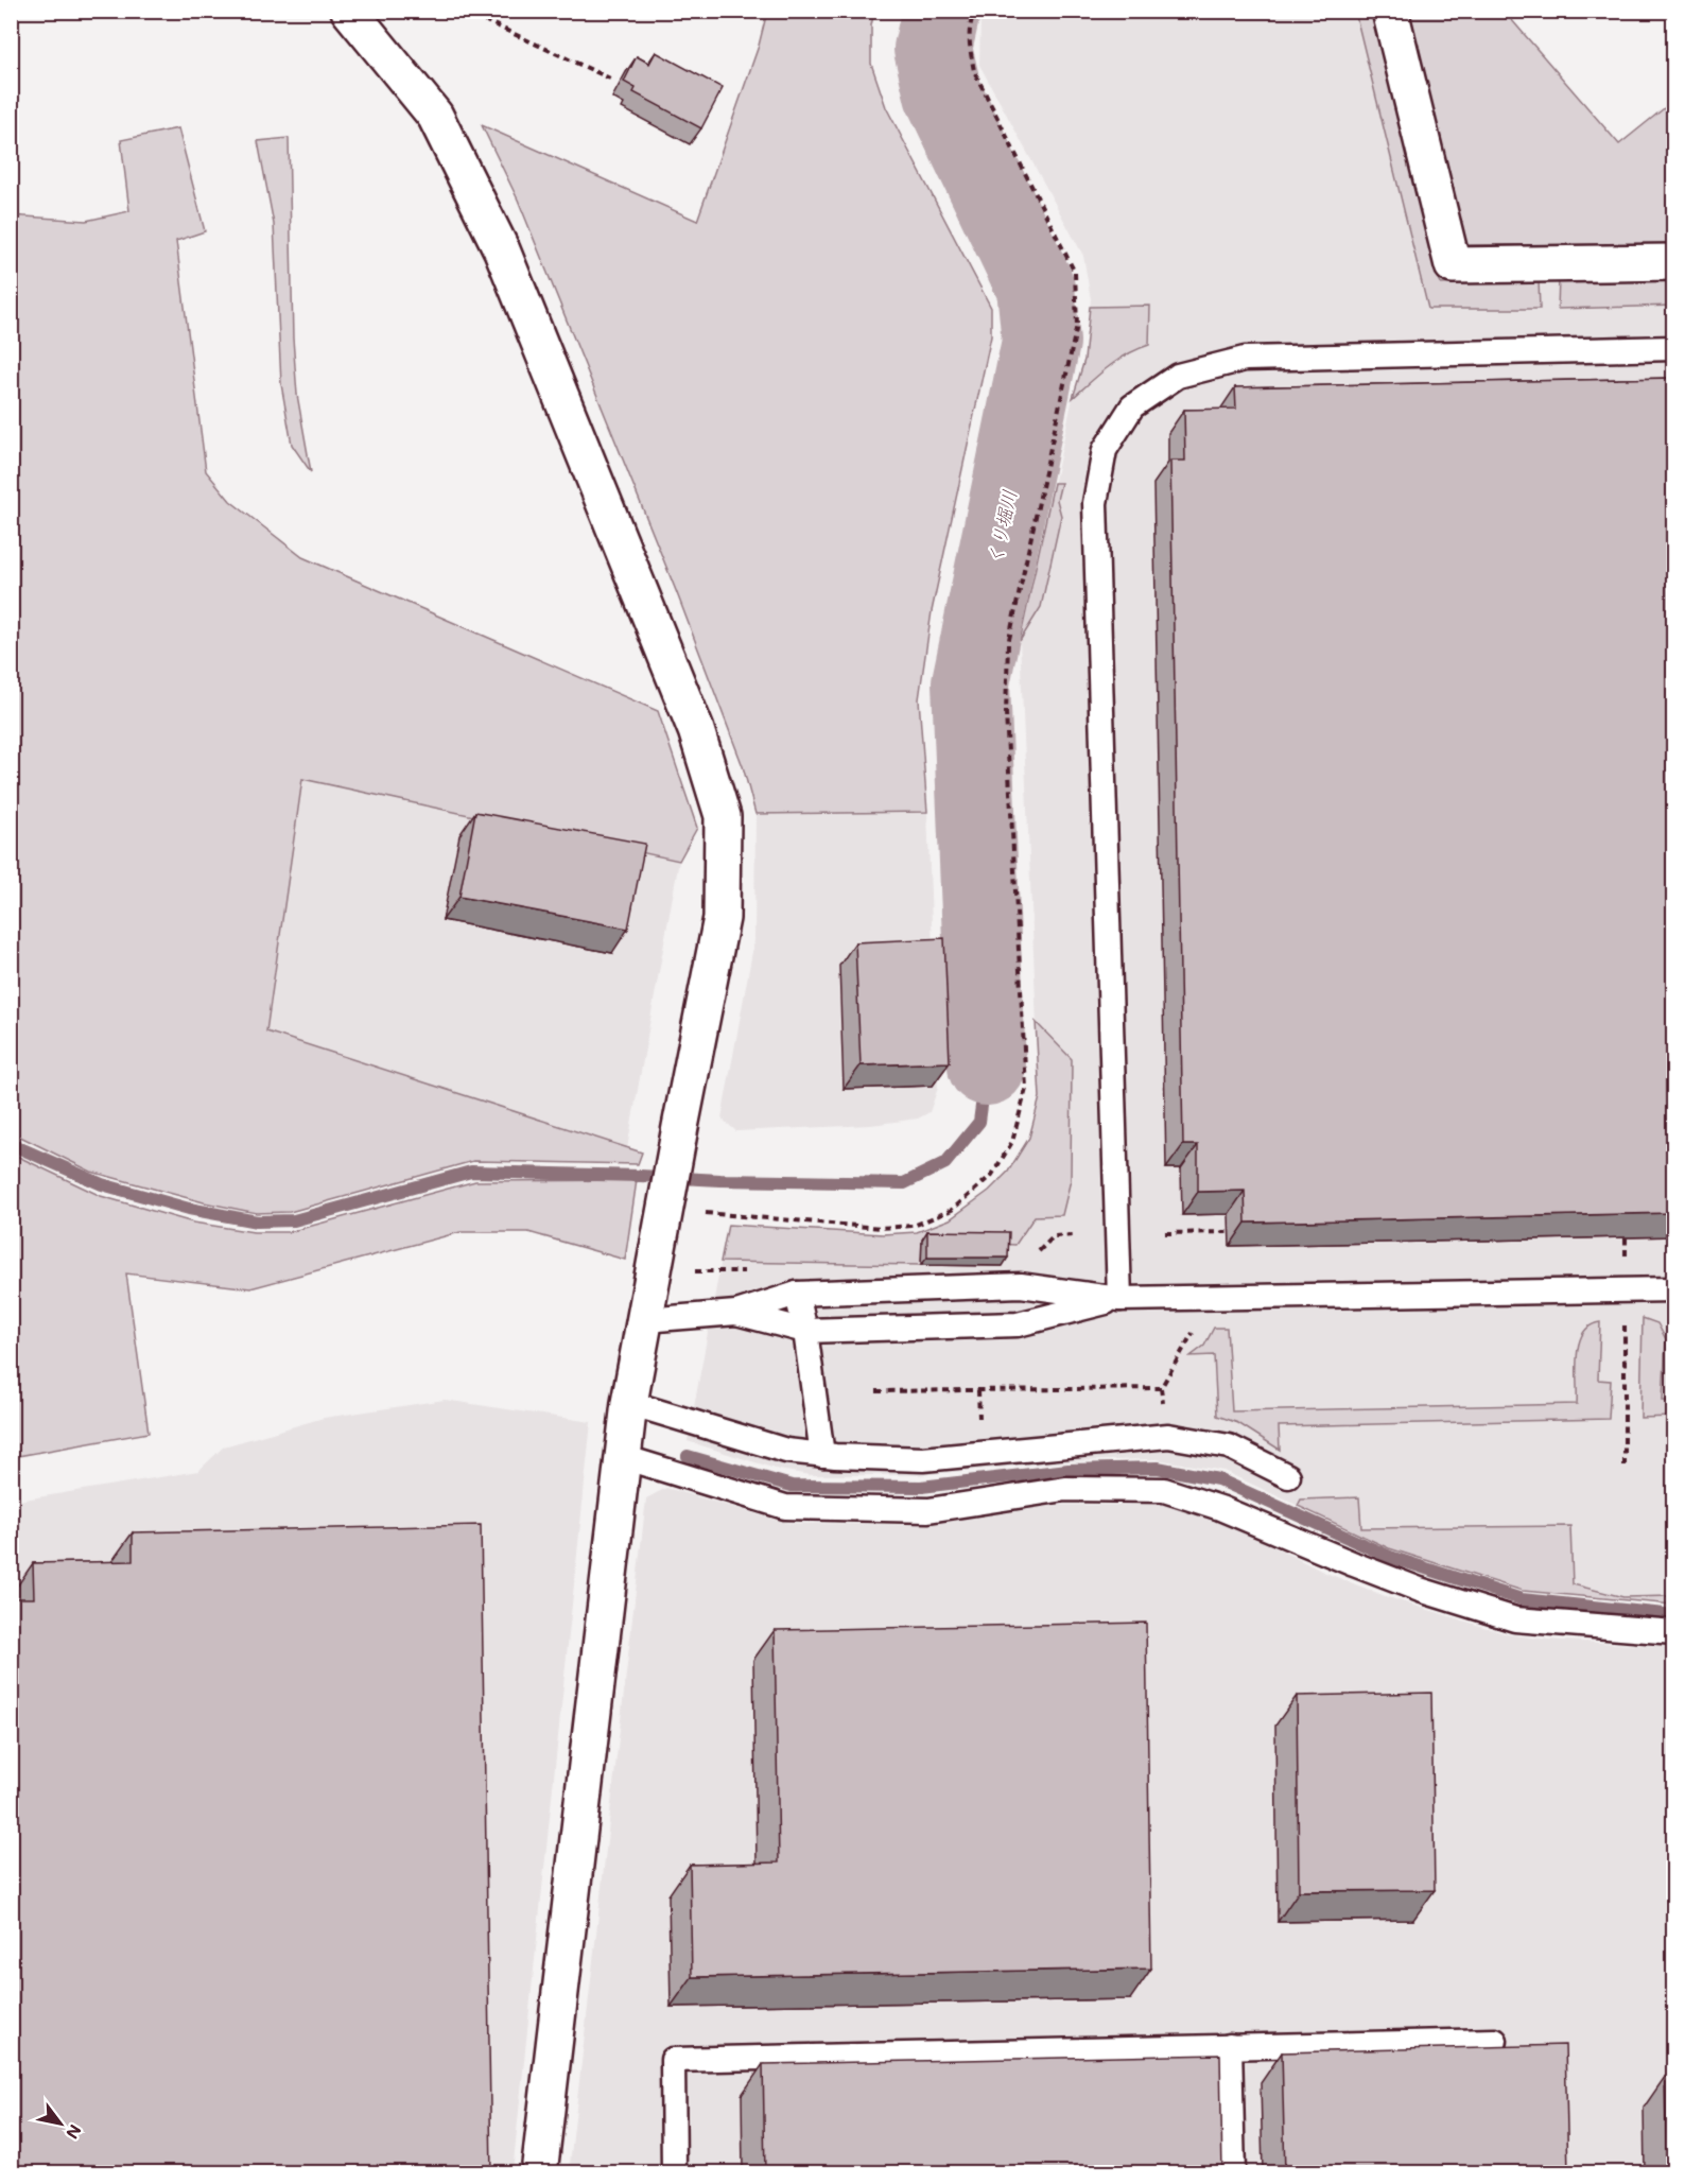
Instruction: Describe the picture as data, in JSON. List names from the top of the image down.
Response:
{
  "water": ["くり堀川"],
  "north": "bottom right"
}
